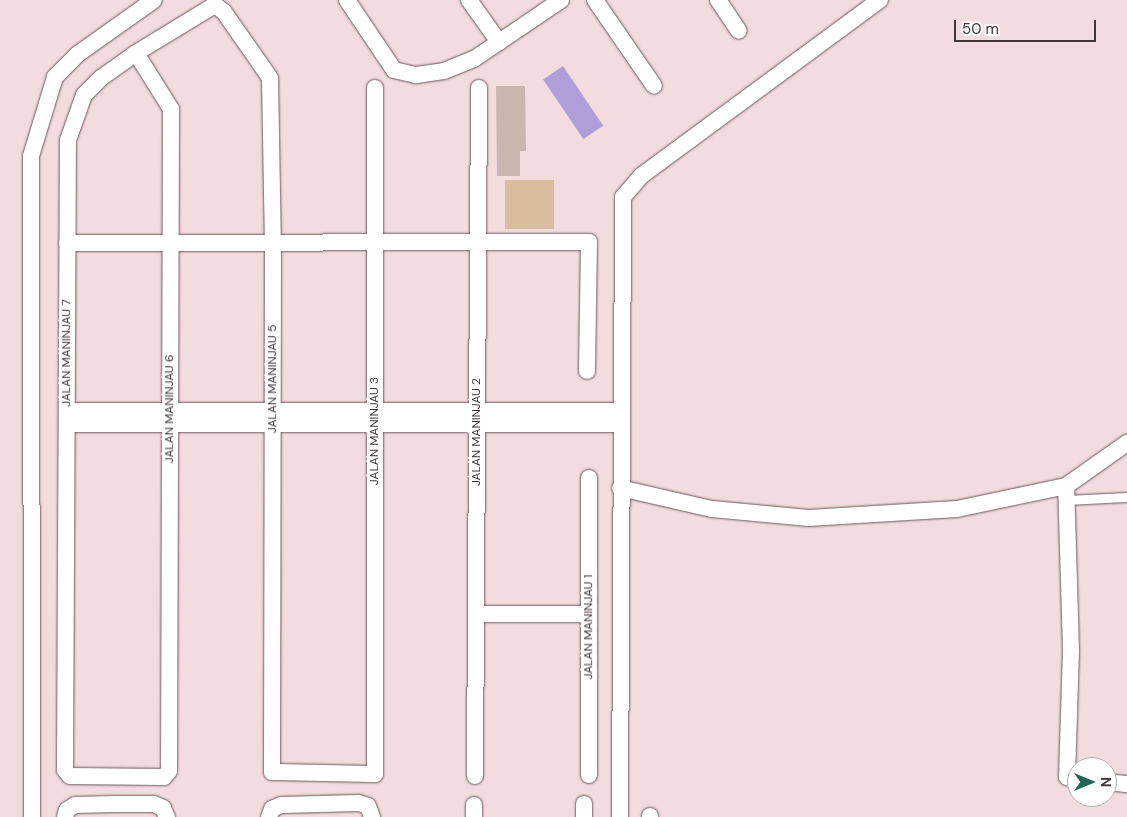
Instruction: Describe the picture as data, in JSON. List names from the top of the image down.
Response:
{
  "streets": {
    "street": [
      "JALAN MANINJAU 7",
      "JALAN MANINJAU 5",
      "JALAN MANINJAU 6",
      "JALAN MANINJAU 3",
      "JALAN MANINJAU 2",
      "JALAN MANINJAU 1"
    ]
  },
  "crossings": [
    ["JALAN MANINJAU 7", "JALAN MANINJAU 5"],
    ["JALAN MANINJAU 7", "JALAN MANINJAU 6"],
    ["JALAN MANINJAU 5", "JALAN MANINJAU 3"]
  ],
  "scale_bar": "50 m",
  "north": "right"
}
